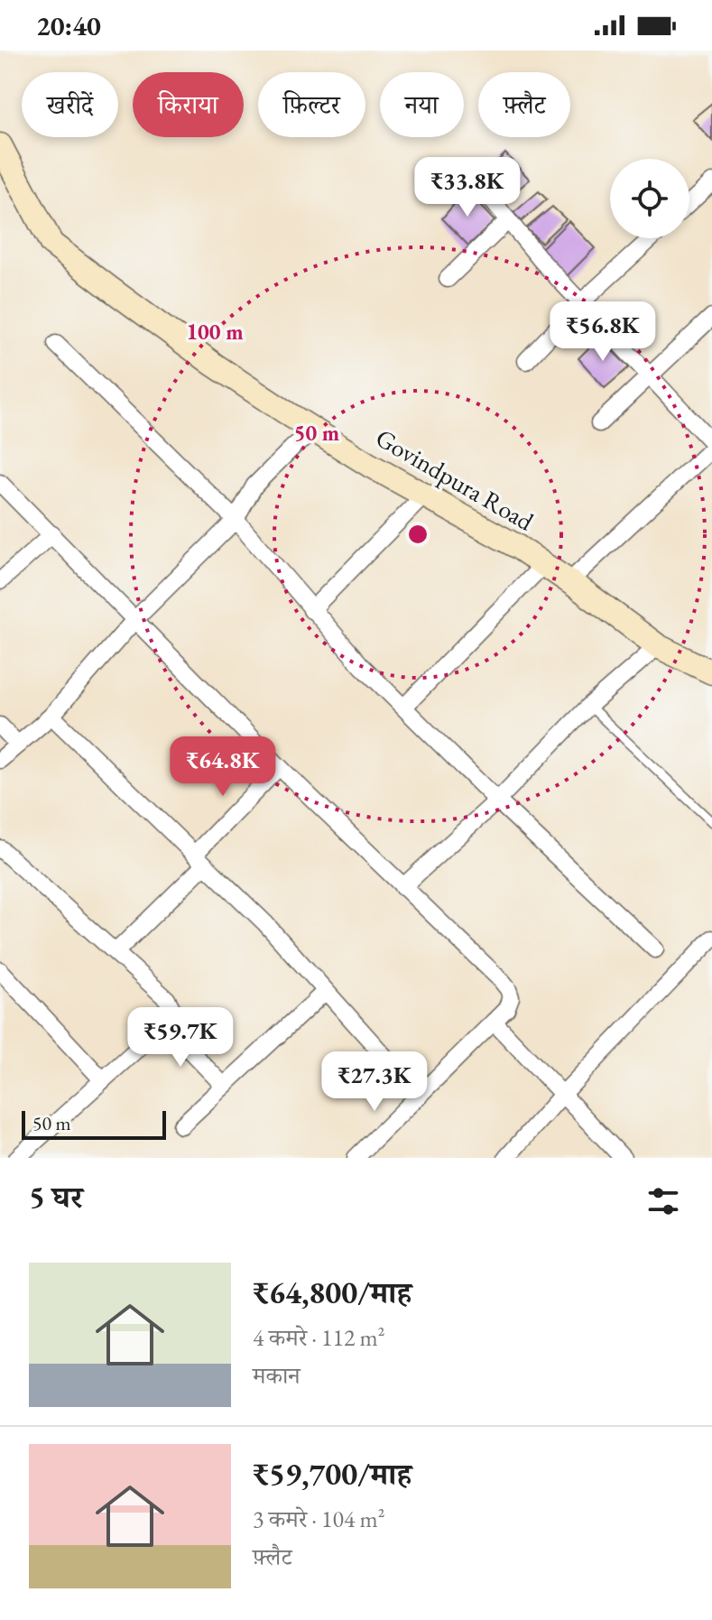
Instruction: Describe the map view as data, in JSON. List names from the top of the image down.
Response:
{
  "streets": {
    "street": ["Govindpura Road"]
  },
  "scale_bar": "50 m",
  "page": {
    "status": "20:40",
    "chip": [
      "खरीदें",
      "किराया",
      "फ़िल्टर",
      "नया",
      "फ़्लैट"
    ],
    "price": [
      "₹33.8K",
      "₹56.8K",
      "₹64.8K",
      "₹59.7K",
      "₹27.3K"
    ],
    "scale": "50 m",
    "heading": "5 घर",
    "list": [
      {
        "name": "₹64,800/माह",
        "note": "4 कमरे · 112 m² · मकान"
      },
      {
        "name": "₹59,700/माह",
        "note": "3 कमरे · 104 m² · फ़्लैट"
      }
    ]
  },
  "rings": ["100 m", "50 m"]
}
